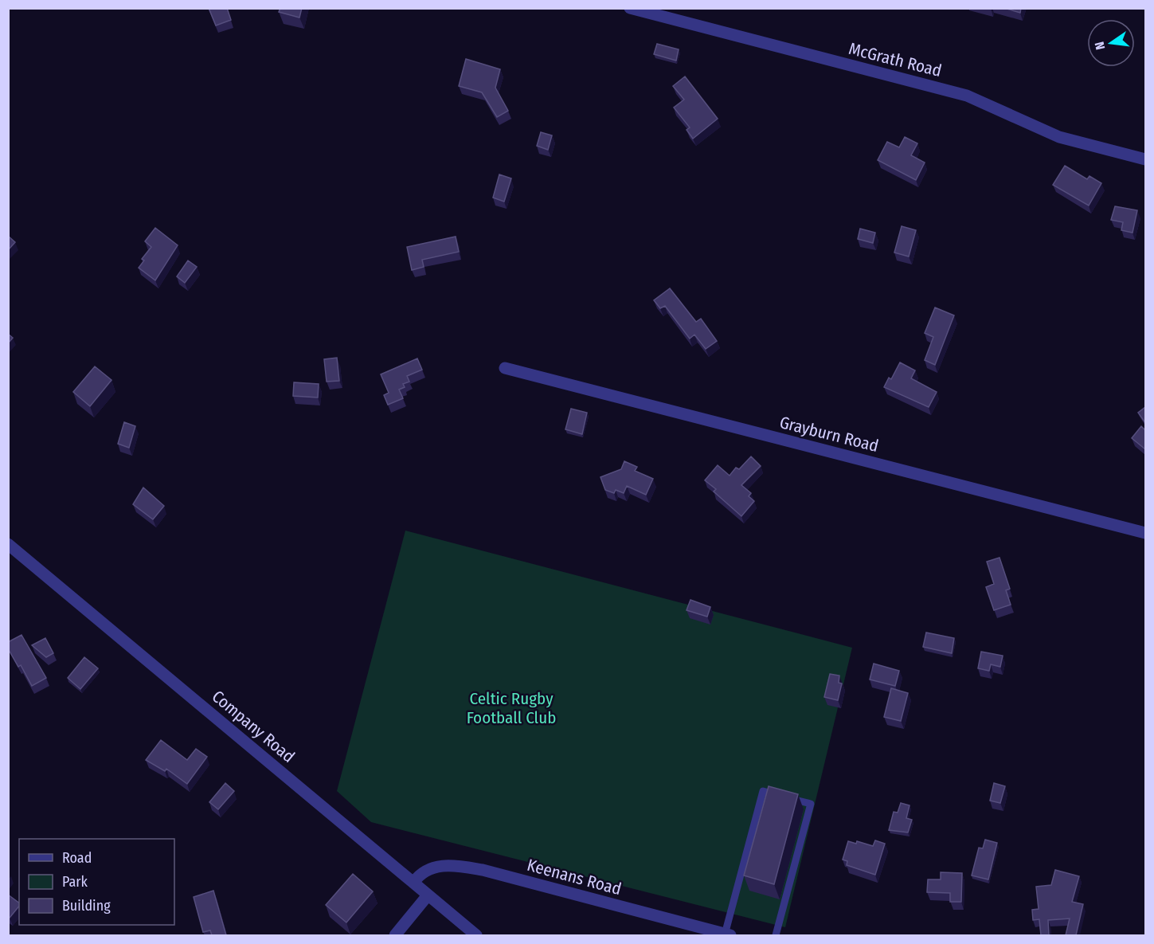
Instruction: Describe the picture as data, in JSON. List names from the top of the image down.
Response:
{
  "streets": {
    "street": [
      "McGrath Road",
      "Grayburn Road",
      "Company Road",
      "Keenans Road"
    ]
  },
  "crossings": [
    ["Company Road", "Keenans Road"]
  ],
  "parks": ["Celtic Rugby Football Club"],
  "legend": ["Road", "Park", "Building"],
  "north": "left"
}
